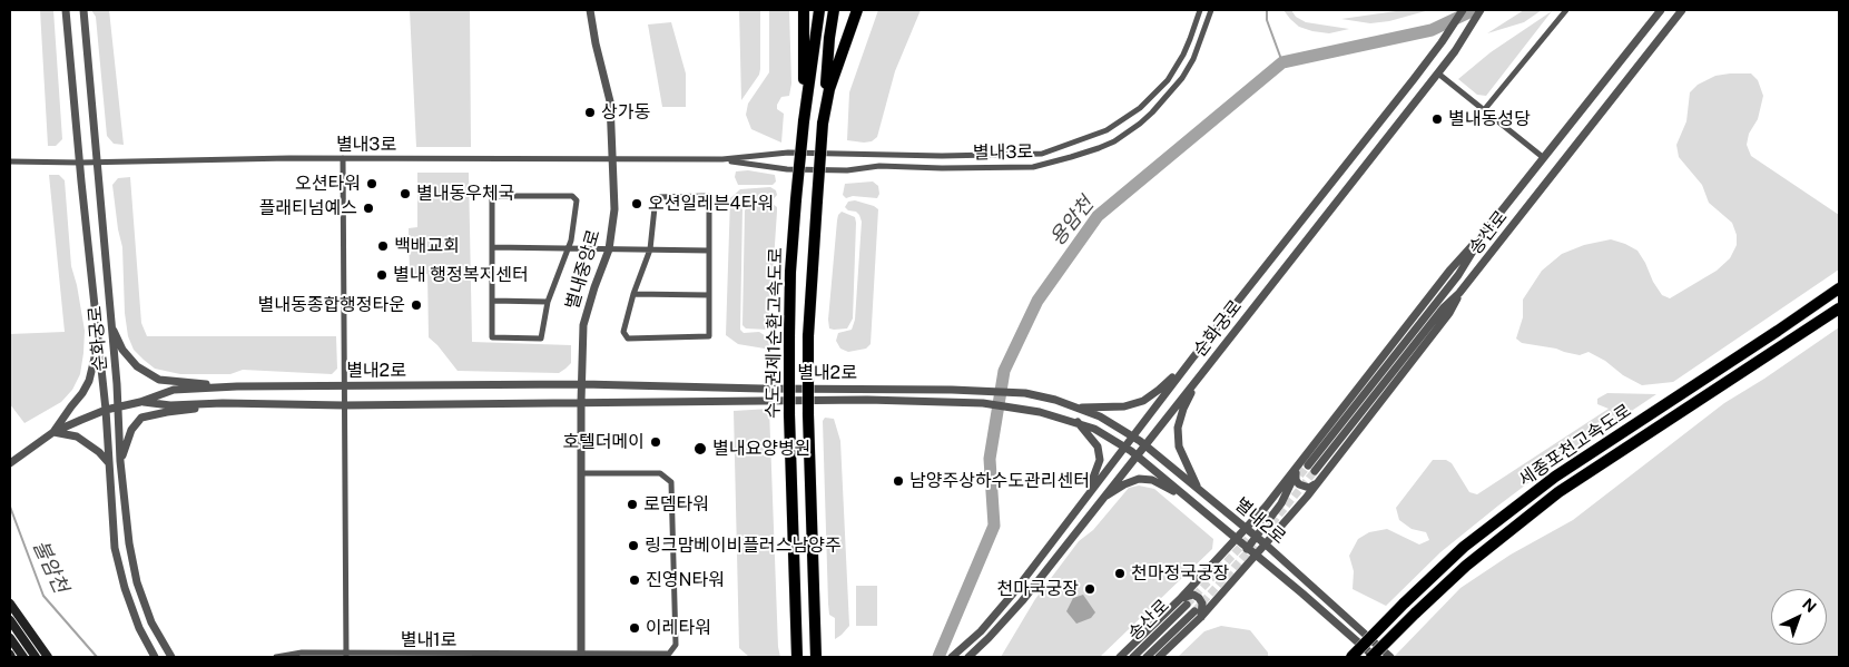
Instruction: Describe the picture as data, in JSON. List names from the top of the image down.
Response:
{
  "streets": {
    "highway": ["수도권제1순환고속도로", "세종포천고속도로"],
    "street": [
      "별내3로",
      "송산로",
      "별내중앙로",
      "순화궁로",
      "별내2로",
      "별내1로"
    ]
  },
  "crossings": [
    ["별내3로", "별내중앙로"],
    ["별내3로", "순화궁로"],
    ["별내중앙로", "별내2로"],
    ["별내중앙로", "별내1로"],
    ["순화궁로", "별내2로"],
    ["별내2로", "세종포천고속도로"]
  ],
  "water": ["용암천", "불암천"],
  "places": [
    "상가동",
    "별내동성당",
    "오션타워",
    "별내동우체국",
    "오션일레븐4타워",
    "플래티넘예스",
    "백배교회",
    "별내 행정복지센터",
    "별내동종합행정타운",
    "호텔더메이",
    "별내요양병원",
    "남양주상하수도관리센터",
    "로뎀타워",
    "링크맘베이비플러스남양주",
    "천마정국궁장",
    "진영N타워",
    "천마국궁장",
    "이레타워"
  ],
  "north": "top right"
}
